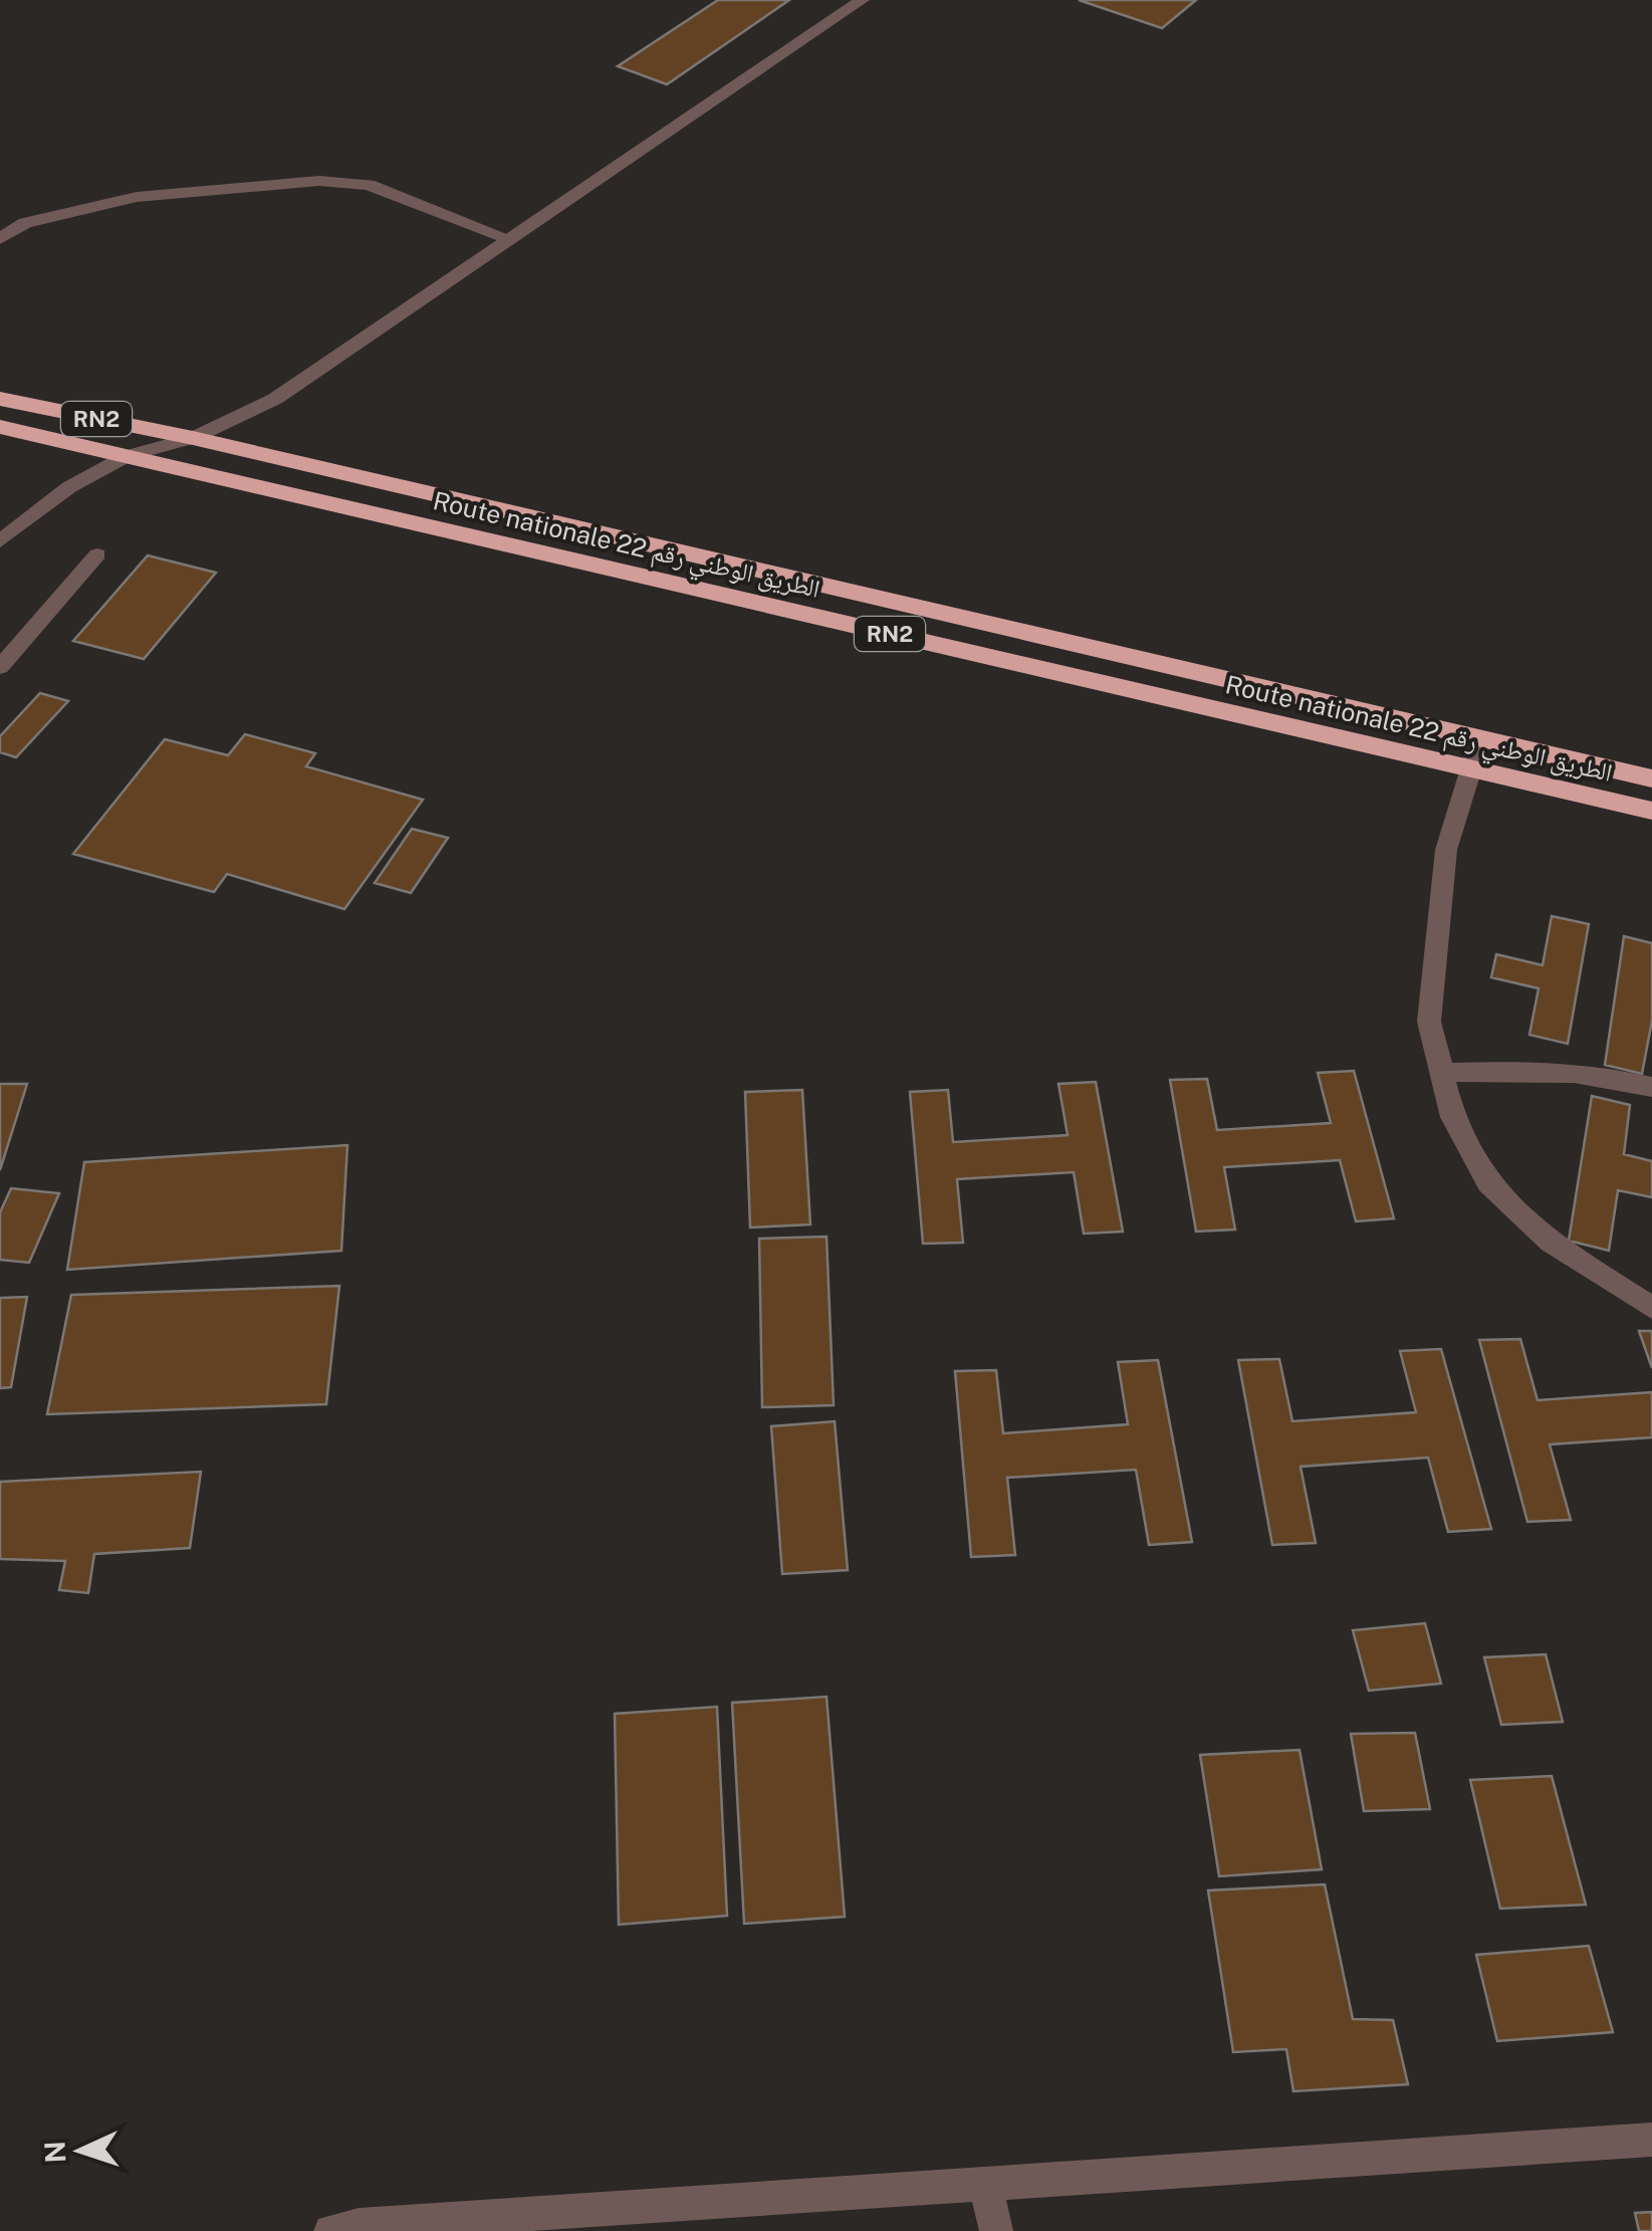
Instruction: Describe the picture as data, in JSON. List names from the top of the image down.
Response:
{
  "streets": {
    "highway": ["RN2", "Route nationale 22 الطريق الوطني رقم"]
  },
  "north": "left"
}
